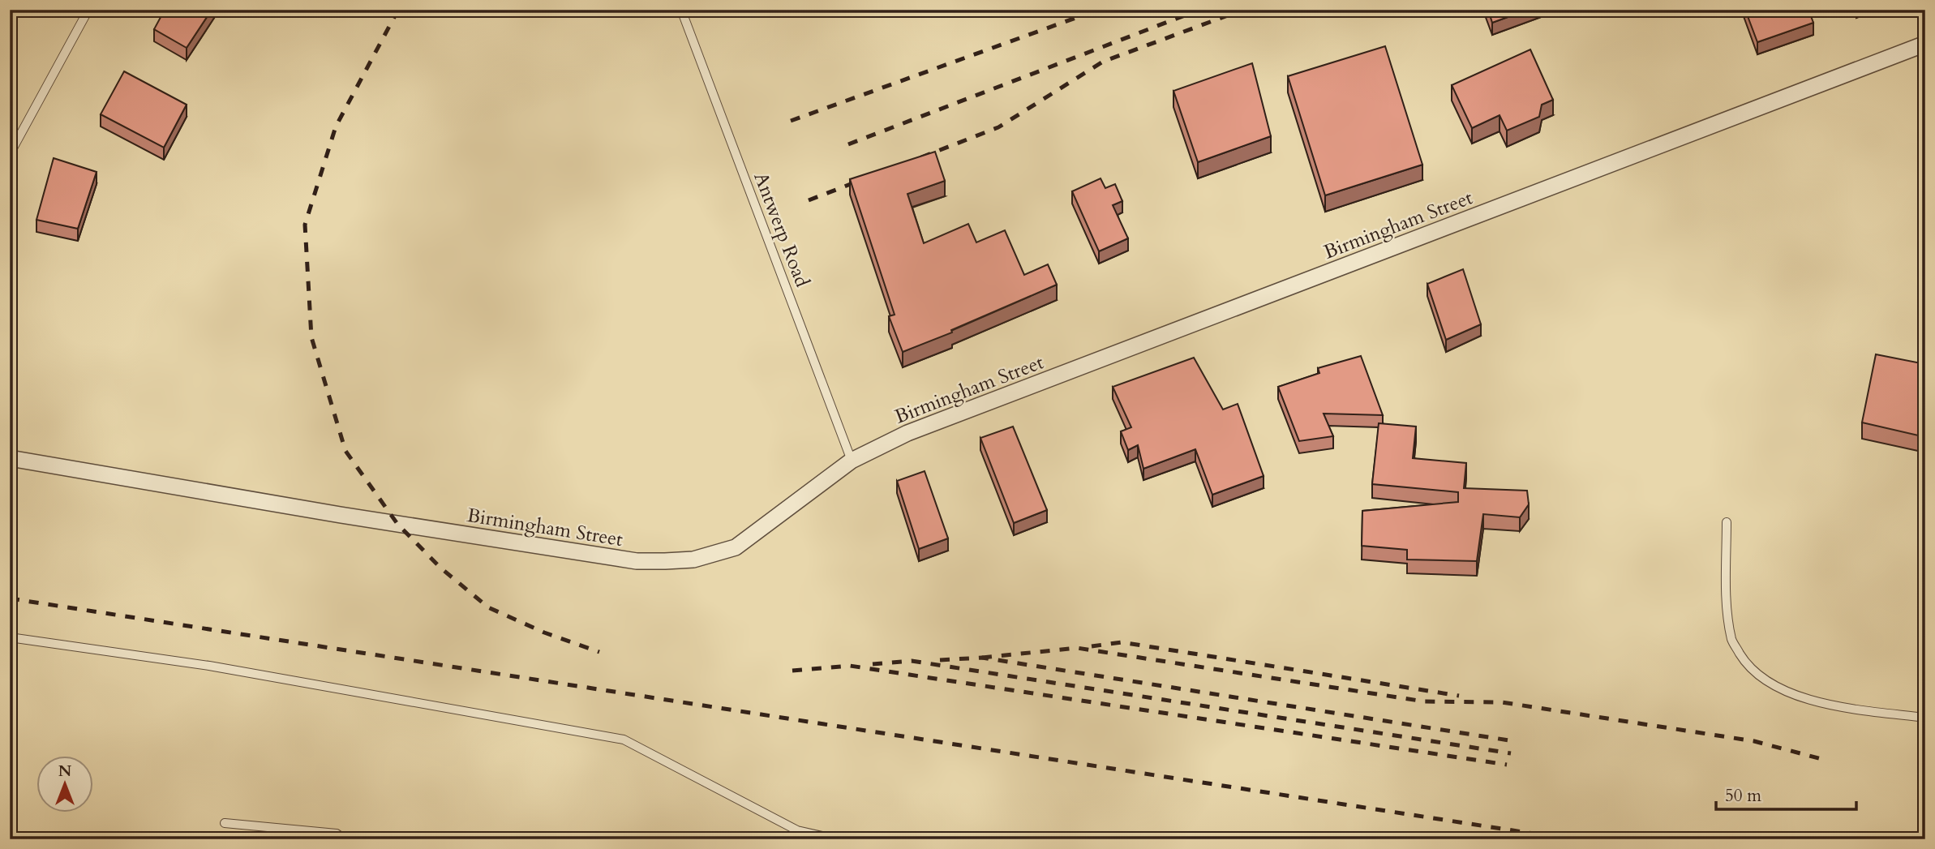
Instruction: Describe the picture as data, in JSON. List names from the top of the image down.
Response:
{
  "streets": {
    "street": ["Birmingham Street"],
    "lane": ["Antwerp Road"]
  },
  "crossings": [
    ["Birmingham Street", "Antwerp Road"]
  ],
  "scale_bar": "50 m",
  "north": "top"
}
